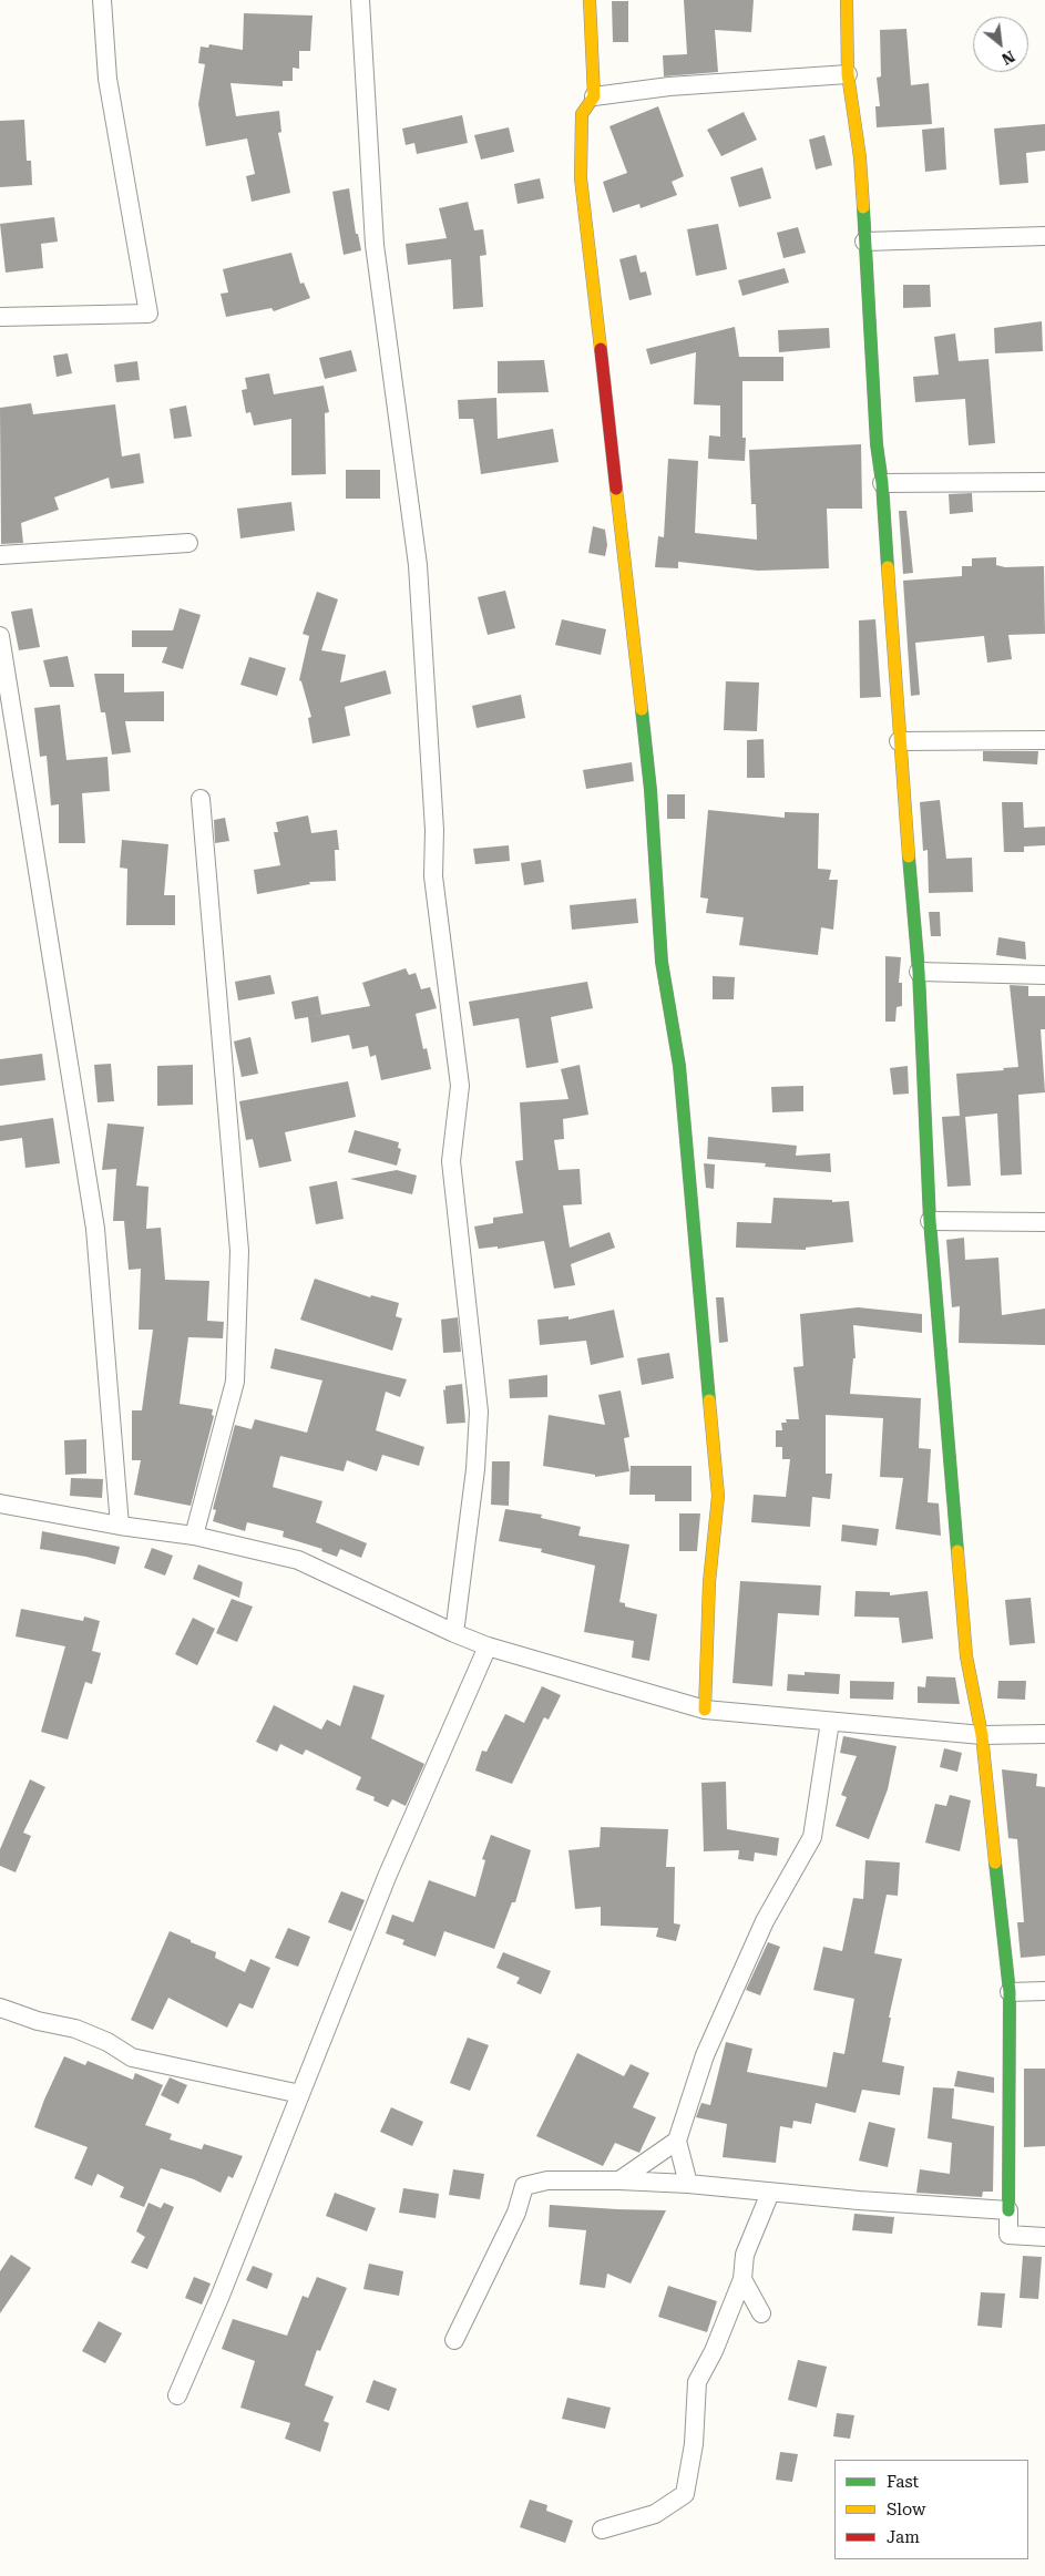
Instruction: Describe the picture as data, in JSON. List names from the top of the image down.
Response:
{
  "legend": ["Fast", "Slow", "Jam"],
  "north": "bottom right"
}
